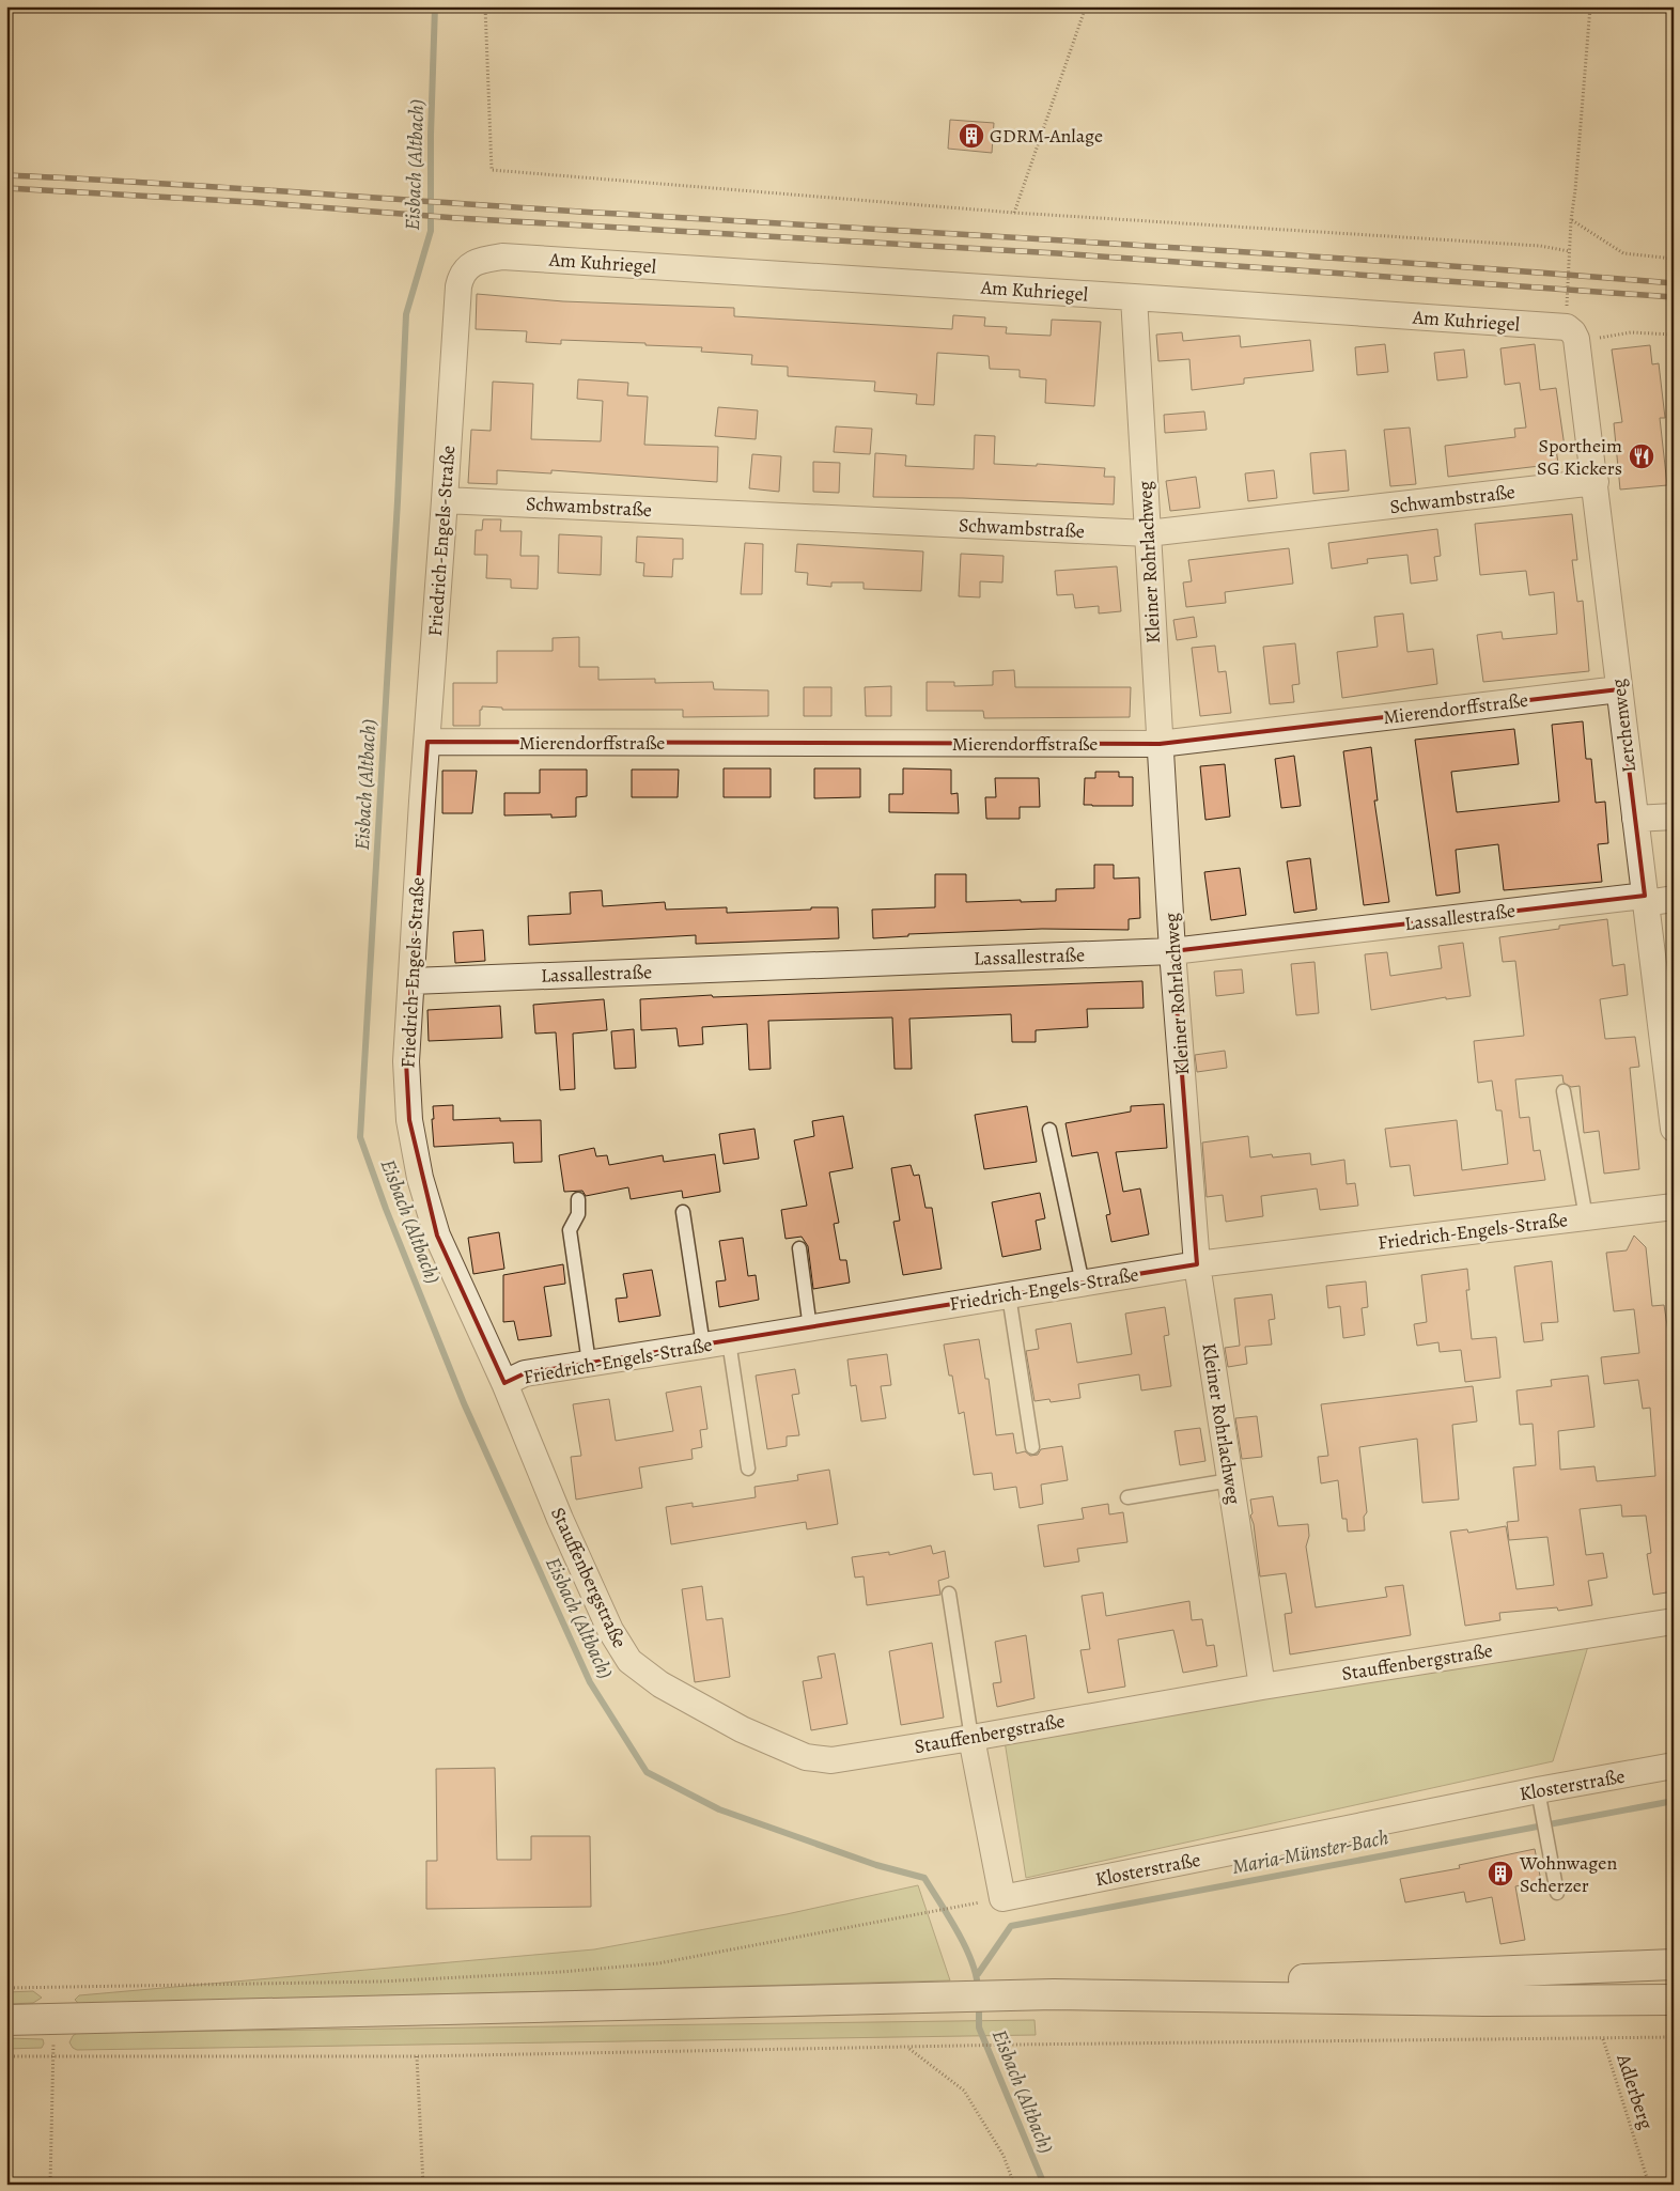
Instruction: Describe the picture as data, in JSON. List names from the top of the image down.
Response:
{
  "streets": {
    "street": [
      "Am Kuhriegel",
      "Schwambstraße",
      "Friedrich-Engels-Straße",
      "Kleiner Rohrlachweg",
      "Mierendorffstraße",
      "Lerchenweg",
      "Lassallestraße",
      "Stauffenbergstraße",
      "Klosterstraße"
    ],
    "path": ["Adlerberg"]
  },
  "crossings": [
    ["Am Kuhriegel", "Friedrich-Engels-Straße"],
    ["Am Kuhriegel", "Kleiner Rohrlachweg"],
    ["Am Kuhriegel", "Lerchenweg"],
    ["Schwambstraße", "Friedrich-Engels-Straße"],
    ["Schwambstraße", "Kleiner Rohrlachweg"],
    ["Schwambstraße", "Lerchenweg"],
    ["Friedrich-Engels-Straße", "Kleiner Rohrlachweg"],
    ["Friedrich-Engels-Straße", "Mierendorffstraße"],
    ["Friedrich-Engels-Straße", "Lassallestraße"],
    ["Friedrich-Engels-Straße", "Stauffenbergstraße"],
    ["Kleiner Rohrlachweg", "Mierendorffstraße"],
    ["Kleiner Rohrlachweg", "Lassallestraße"],
    ["Kleiner Rohrlachweg", "Stauffenbergstraße"],
    ["Mierendorffstraße", "Lerchenweg"],
    ["Lerchenweg", "Lassallestraße"],
    ["Stauffenbergstraße", "Klosterstraße"]
  ],
  "water": ["Eisbach (Altbach)", "Maria-Münster-Bach"],
  "places": {
    "building": ["GDRM-Anlage", "Wohnwagen Scherzer"],
    "restaurant": ["Sportheim SG Kickers"]
  }
}
